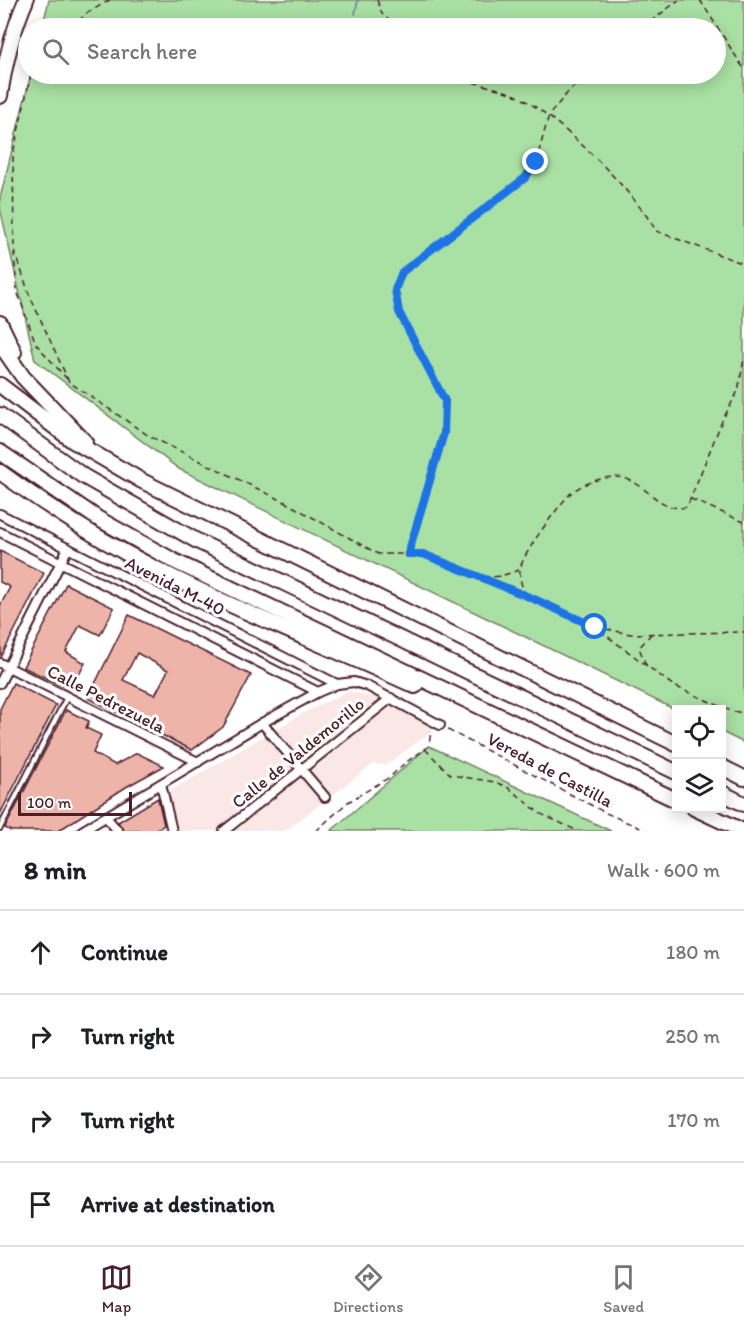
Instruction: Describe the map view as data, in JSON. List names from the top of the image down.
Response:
{
  "streets": {
    "street": ["Avenida M-40", "Calle Pedrezuela", "Calle de Valdemorillo"],
    "path": ["Vereda de Castilla"]
  },
  "scale_bar": "100 m",
  "page": {
    "search": "Search here",
    "scale": "100 m",
    "heading": ["8 min", "Walk · 600 m"],
    "list": [
      ["Continue", "180 m"],
      ["Turn right", "250 m"],
      ["Turn right", "170 m"],
      "Arrive at destination"
    ],
    "nav": ["Map", "Directions", "Saved"]
  }
}
